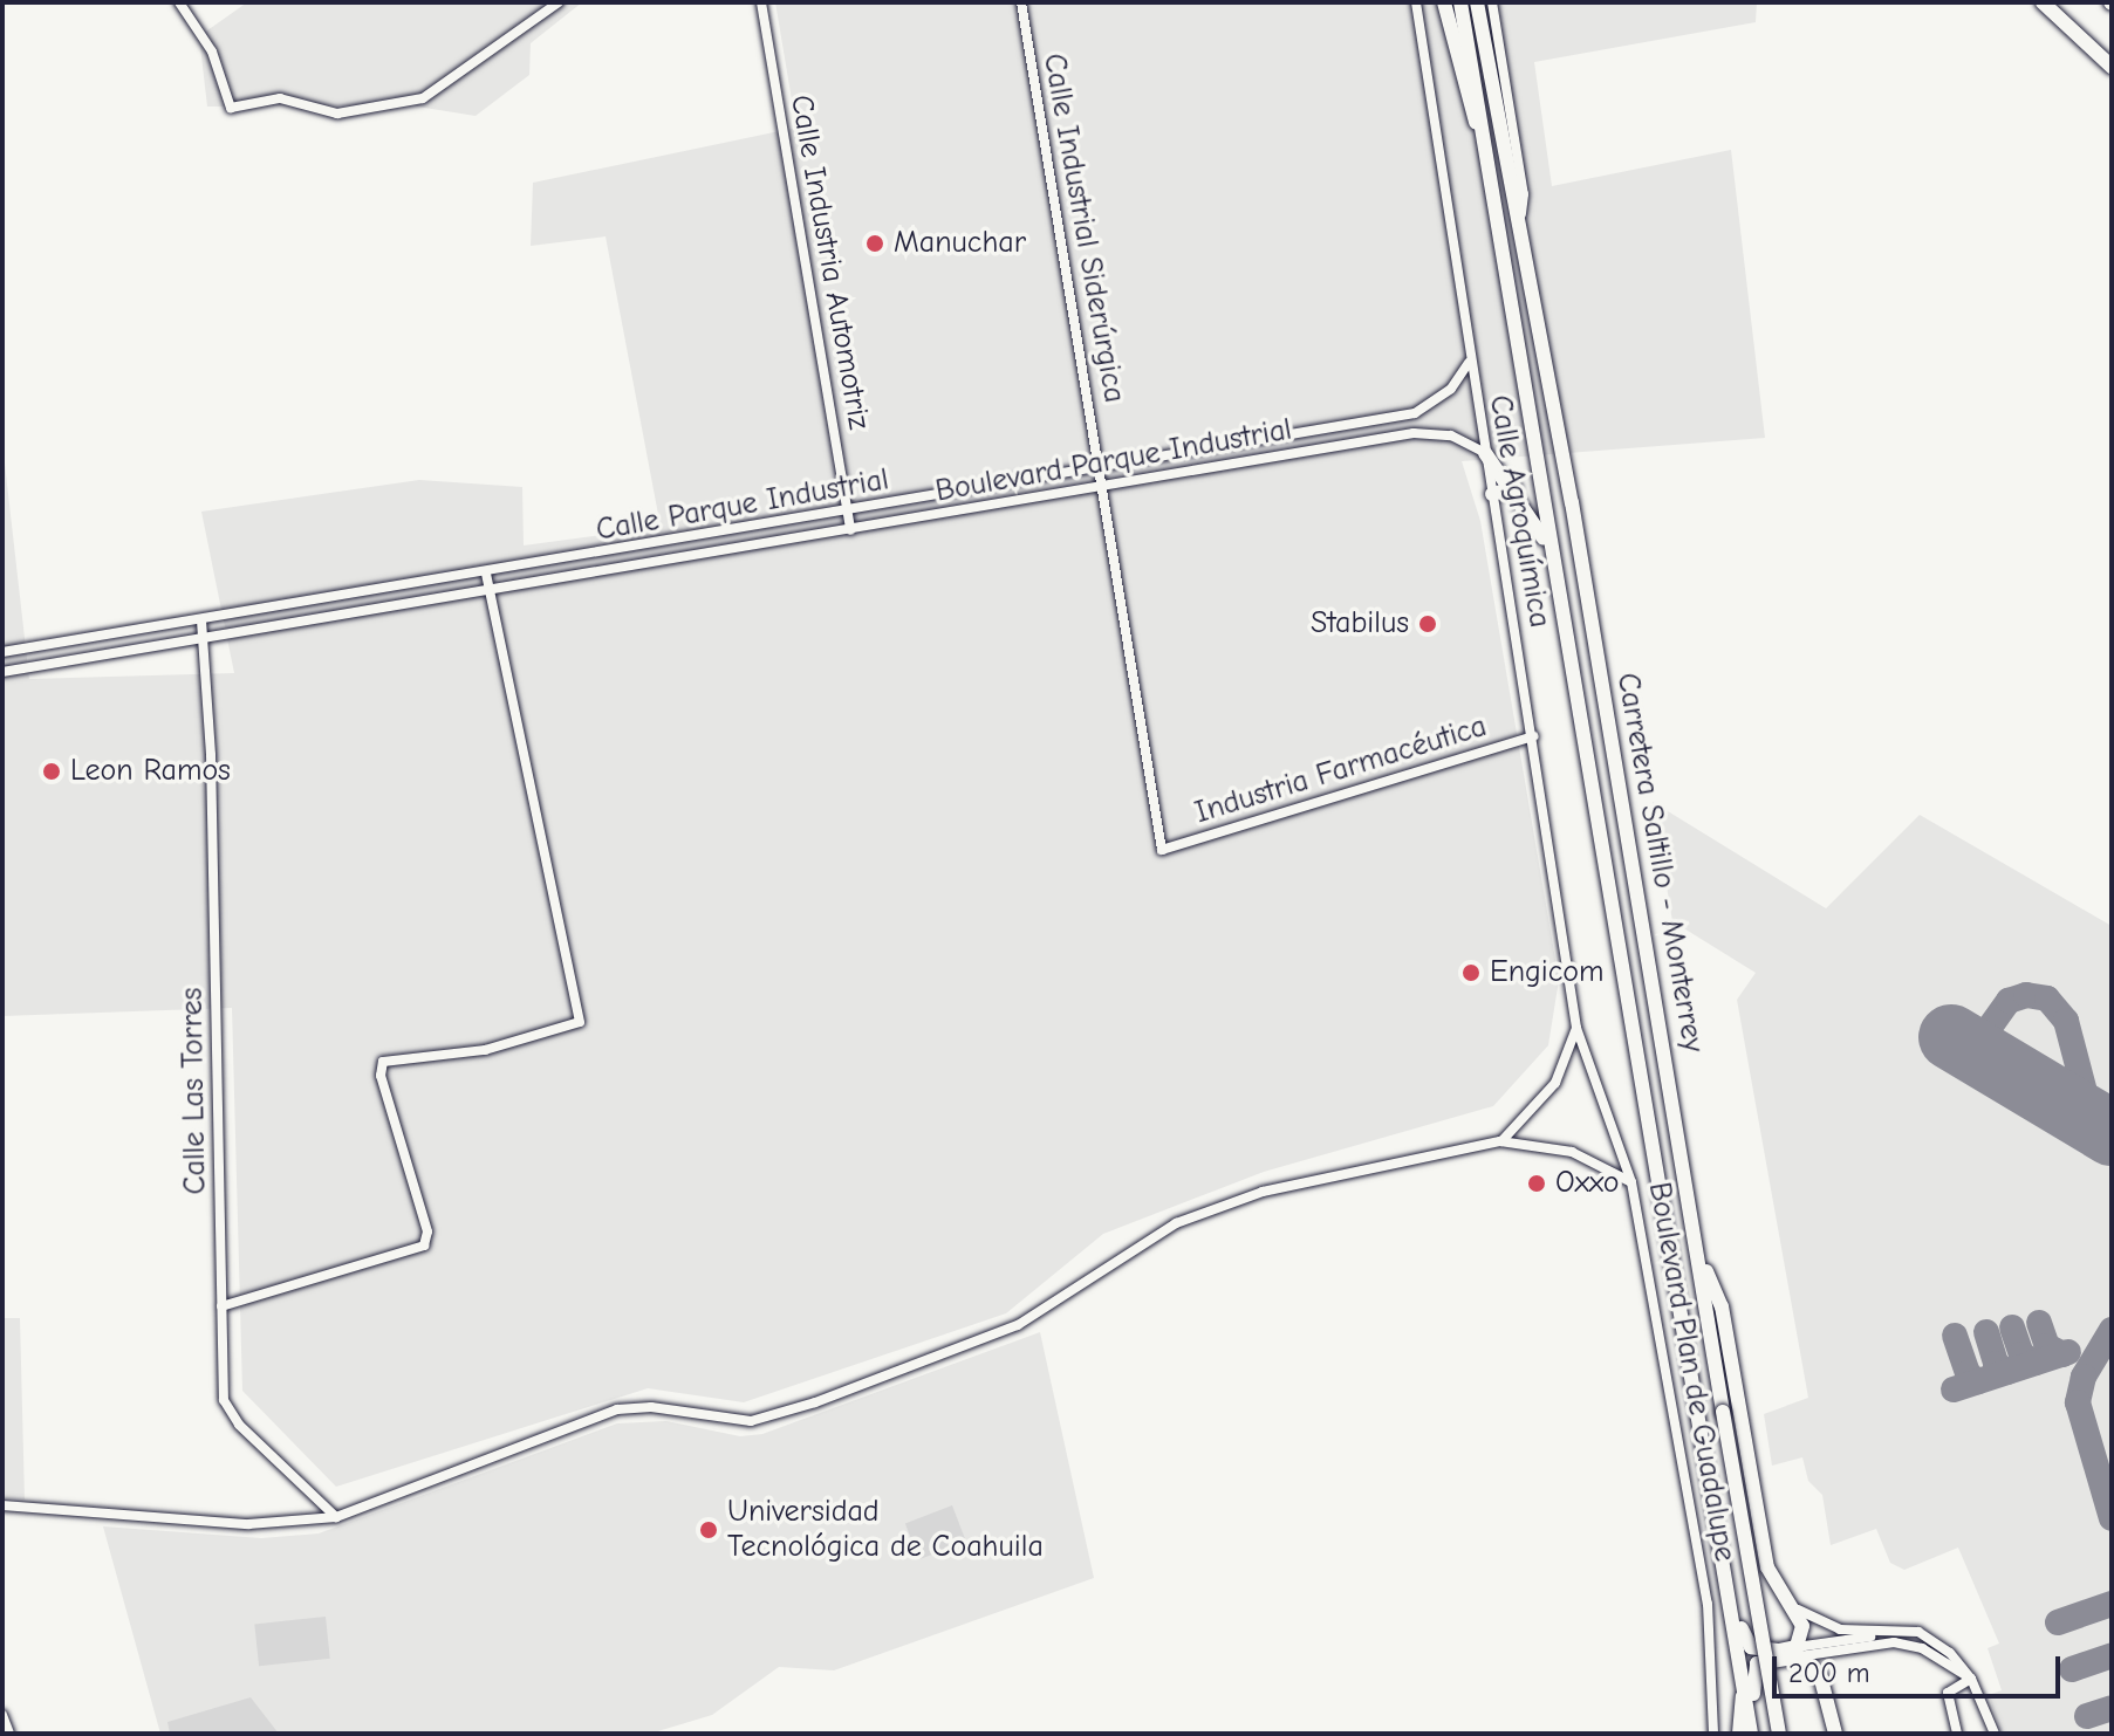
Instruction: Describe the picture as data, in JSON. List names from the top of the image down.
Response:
{
  "streets": {
    "highway": ["Carretera Saltillo - Monterrey"],
    "street": [
      "Calle Industrial Siderúrgica",
      "Calle Industria Automotriz",
      "Boulevard Parque Industrial",
      "Calle Parque Industrial",
      "Calle Agroquímica",
      "Industria Farmacéutica",
      "Calle Las Torres",
      "Boulevard Plan de Guadalupe"
    ]
  },
  "crossings": [
    ["Calle Industrial Siderúrgica", "Boulevard Parque Industrial"],
    ["Calle Industrial Siderúrgica", "Calle Parque Industrial"],
    ["Calle Industrial Siderúrgica", "Industria Farmacéutica"],
    ["Calle Industria Automotriz", "Boulevard Parque Industrial"],
    ["Calle Industria Automotriz", "Calle Parque Industrial"],
    ["Boulevard Parque Industrial", "Calle Agroquímica"],
    ["Boulevard Parque Industrial", "Calle Las Torres"],
    ["Calle Parque Industrial", "Calle Agroquímica"],
    ["Calle Parque Industrial", "Calle Las Torres"],
    ["Calle Agroquímica", "Industria Farmacéutica"],
    ["Calle Agroquímica", "Boulevard Plan de Guadalupe"]
  ],
  "places": [
    "Manuchar",
    "Stabilus",
    "Leon Ramos",
    "Engicom",
    "Oxxo",
    "Universidad Tecnológica de Coahuila"
  ],
  "scale_bar": "200 m"
}
